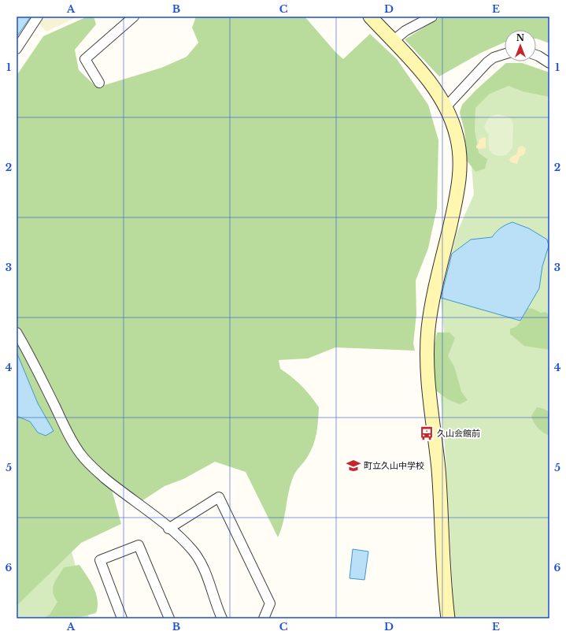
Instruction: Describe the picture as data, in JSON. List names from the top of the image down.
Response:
{
  "places": {
    "bus stop": ["久山会館前"],
    "school or university": ["町立久山中学校"]
  },
  "north": "top",
  "grid": {
    "columns": [
      "A",
      "B",
      "C",
      "D",
      "E"
    ],
    "rows": [
      "1",
      "2",
      "3",
      "4",
      "5",
      "6"
    ]
  }
}
